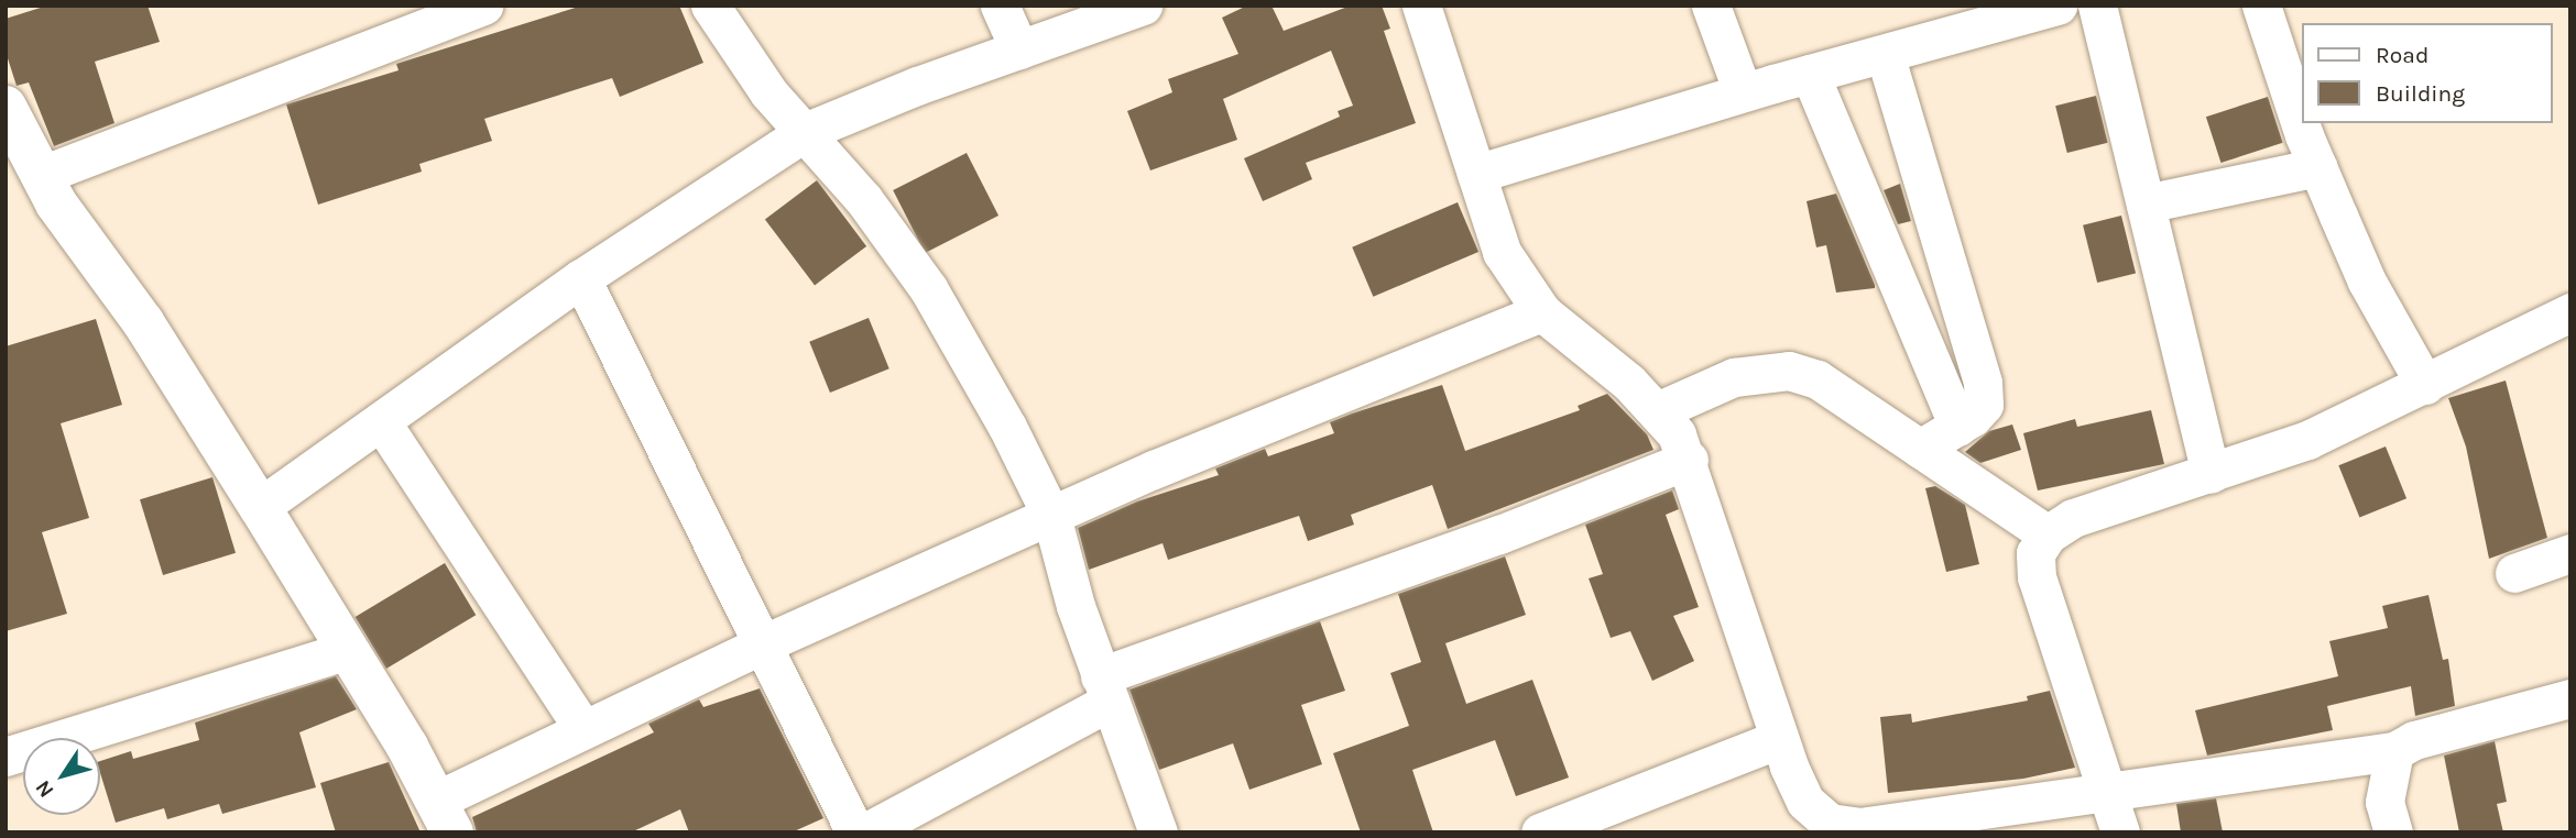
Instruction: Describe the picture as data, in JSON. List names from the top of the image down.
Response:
{
  "legend": ["Road", "Building"],
  "north": "bottom left"
}
